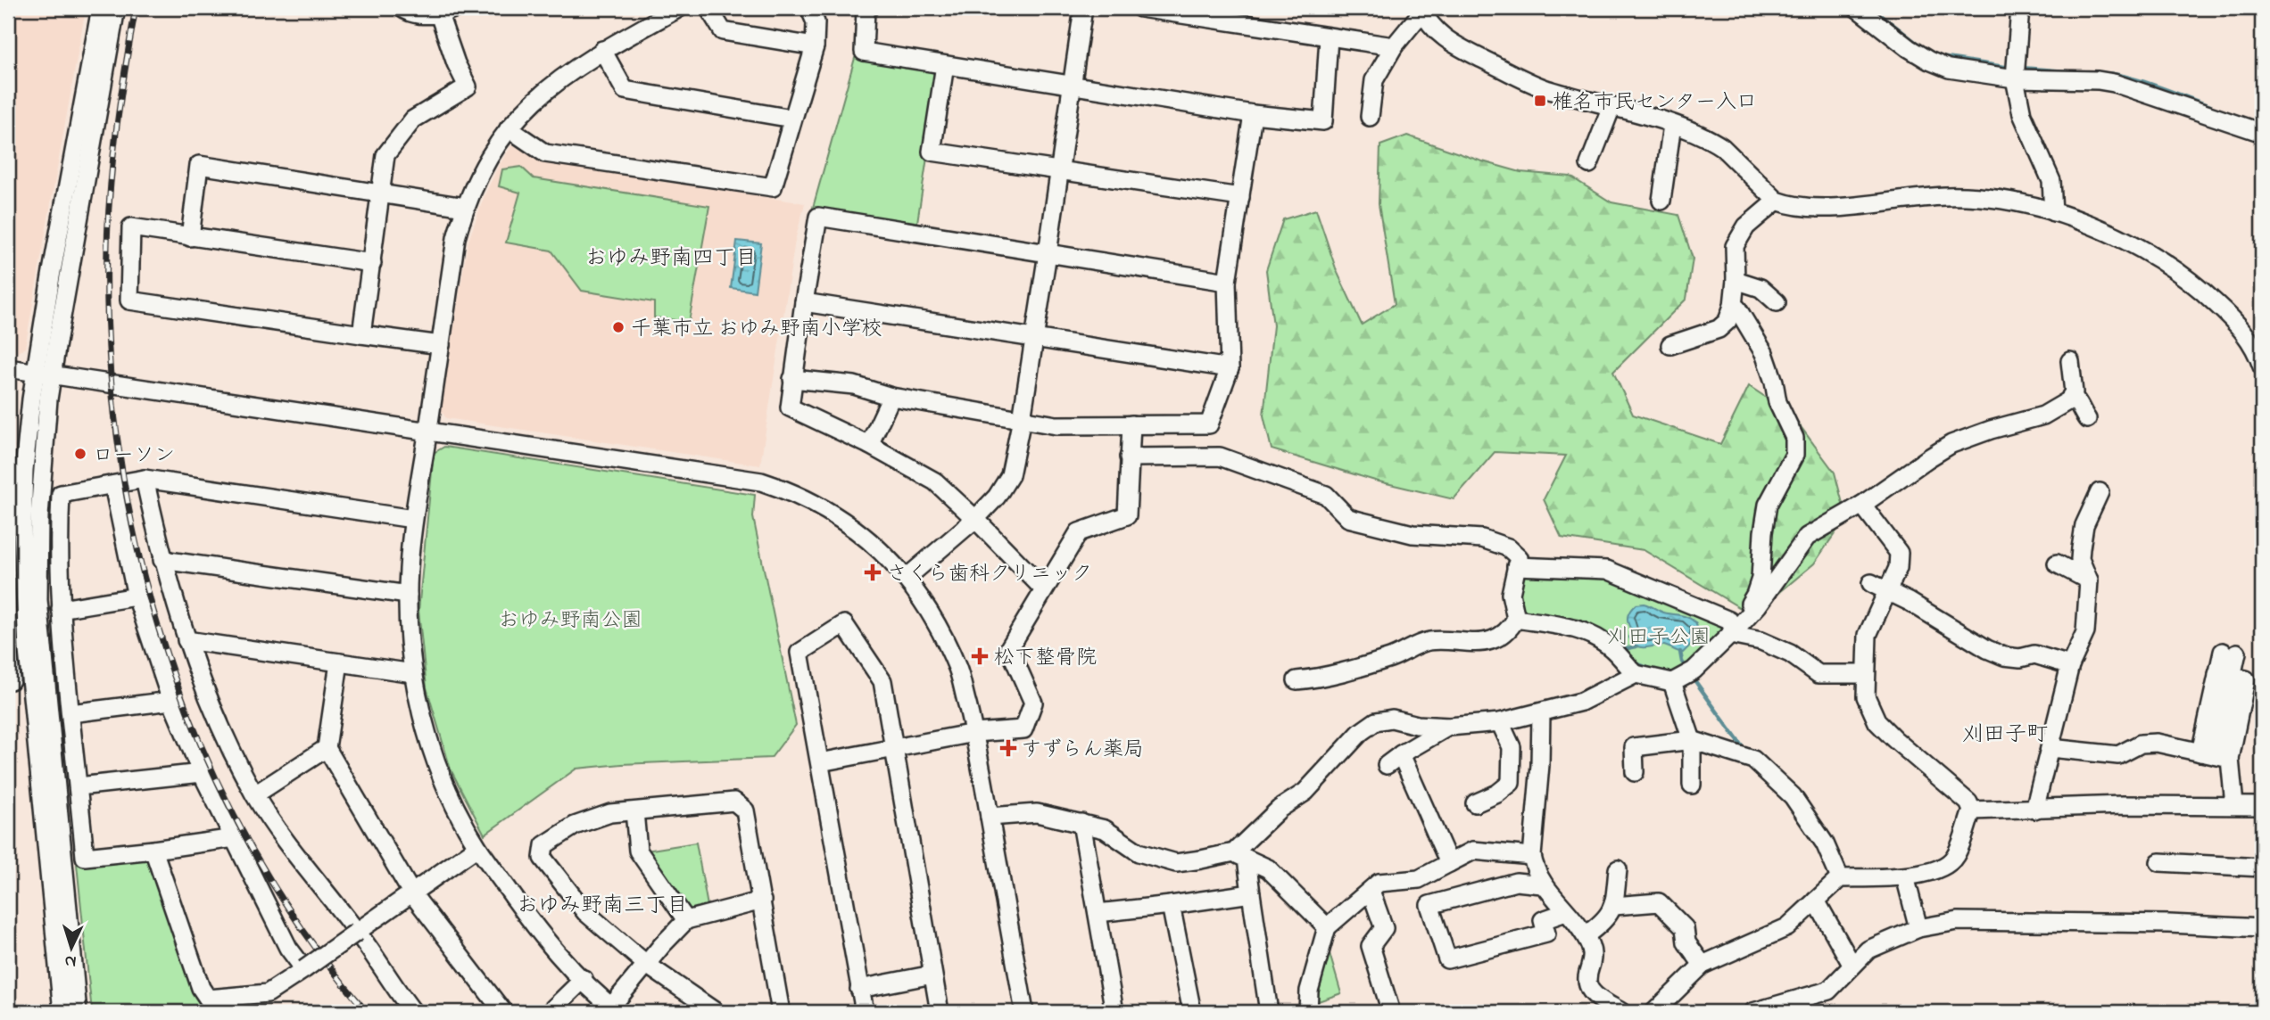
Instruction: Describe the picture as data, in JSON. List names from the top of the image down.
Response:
{
  "districts": ["おゆみ野南四丁目", "刈田子町", "おゆみ野南三丁目"],
  "parks": ["おゆみ野南公園", "刈田子公園"],
  "places": {
    "transit": ["椎名市民センター入口"],
    "other": ["千葉市立 おゆみ野南小学校", "ローソン"],
    "health": ["さくら歯科クリニック", "松下整骨院", "すずらん薬局"]
  },
  "north": "bottom"
}
